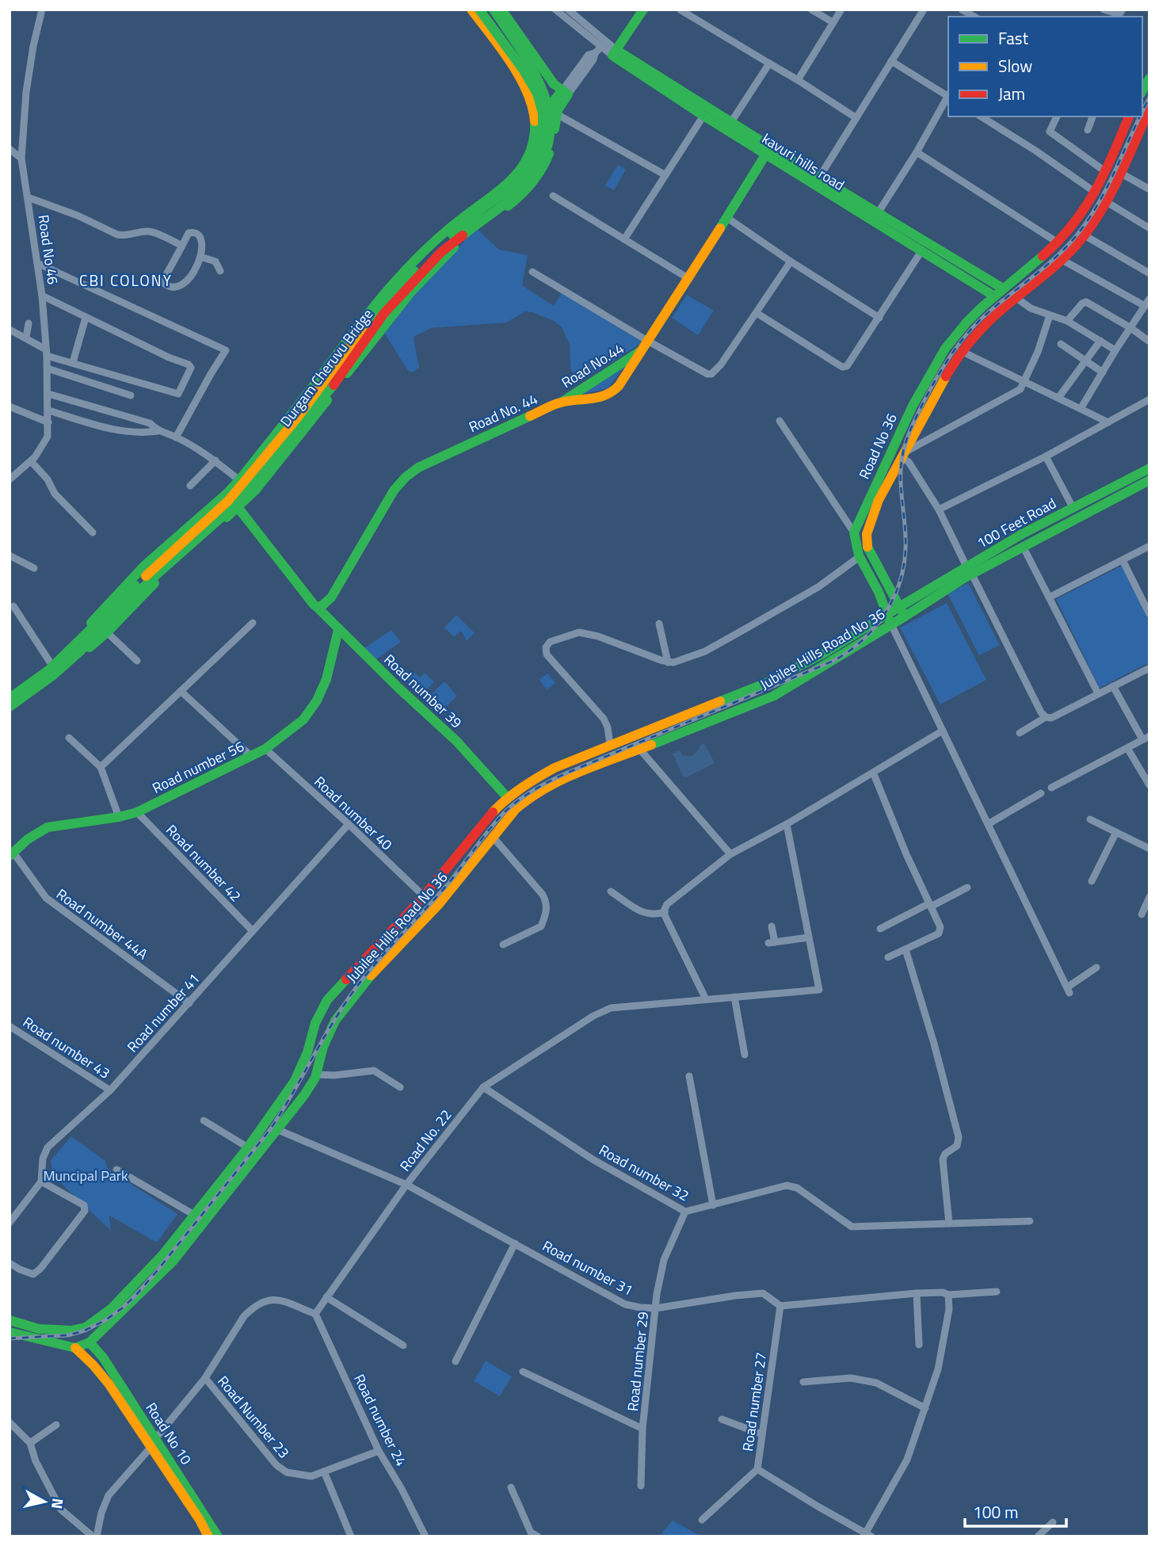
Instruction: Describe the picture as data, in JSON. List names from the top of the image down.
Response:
{
  "streets": {
    "main road": [
      "kavuri hills road",
      "Road No.44",
      "Durgam Cheruvu Bridge",
      "Road No. 44",
      "Road No 36",
      "100 Feet Road",
      "Jubilee Hills Road No 36",
      "Road number 39",
      "Road number 56",
      "Road No 10"
    ],
    "street": [
      "Road No 46",
      "Road number 40",
      "Road number 42",
      "Road number 44A",
      "Road number 41",
      "Road number 43",
      "Road No. 22",
      "Road number 32",
      "Road number 31",
      "Road number 29",
      "Road number 27",
      "Road Number 23",
      "Road number 24"
    ]
  },
  "crossings": [
    ["kavuri hills road", "Road No. 44"],
    ["kavuri hills road", "Road No 36"],
    ["Road No.44", "Road No. 44"],
    ["Road No. 44", "Road number 39"],
    ["Road No 36", "100 Feet Road"],
    ["Road No 36", "Jubilee Hills Road No 36"],
    ["100 Feet Road", "Jubilee Hills Road No 36"],
    ["Jubilee Hills Road No 36", "Road number 39"],
    ["Jubilee Hills Road No 36", "Road number 40"],
    ["Jubilee Hills Road No 36", "Road number 31"],
    ["Jubilee Hills Road No 36", "Road No 10"],
    ["Road number 39", "Road number 56"],
    ["Road number 56", "Road number 40"],
    ["Road number 56", "Road number 42"],
    ["Road number 56", "Road number 44A"],
    ["Road number 40", "Road number 41"],
    ["Road number 42", "Road number 41"],
    ["Road number 44A", "Road number 41"],
    ["Road number 41", "Road number 43"],
    ["Road No. 22", "Road number 32"],
    ["Road No. 22", "Road number 31"],
    ["Road No. 22", "Road number 24"],
    ["Road number 32", "Road number 29"],
    ["Road number 31", "Road number 29"],
    ["Road number 31", "Road number 27"],
    ["Road Number 23", "Road number 24"]
  ],
  "districts": ["CBI COLONY"],
  "parks": ["Muncipal Park"],
  "legend": ["Fast", "Slow", "Jam"],
  "scale_bar": "100 m",
  "north": "right"
}
